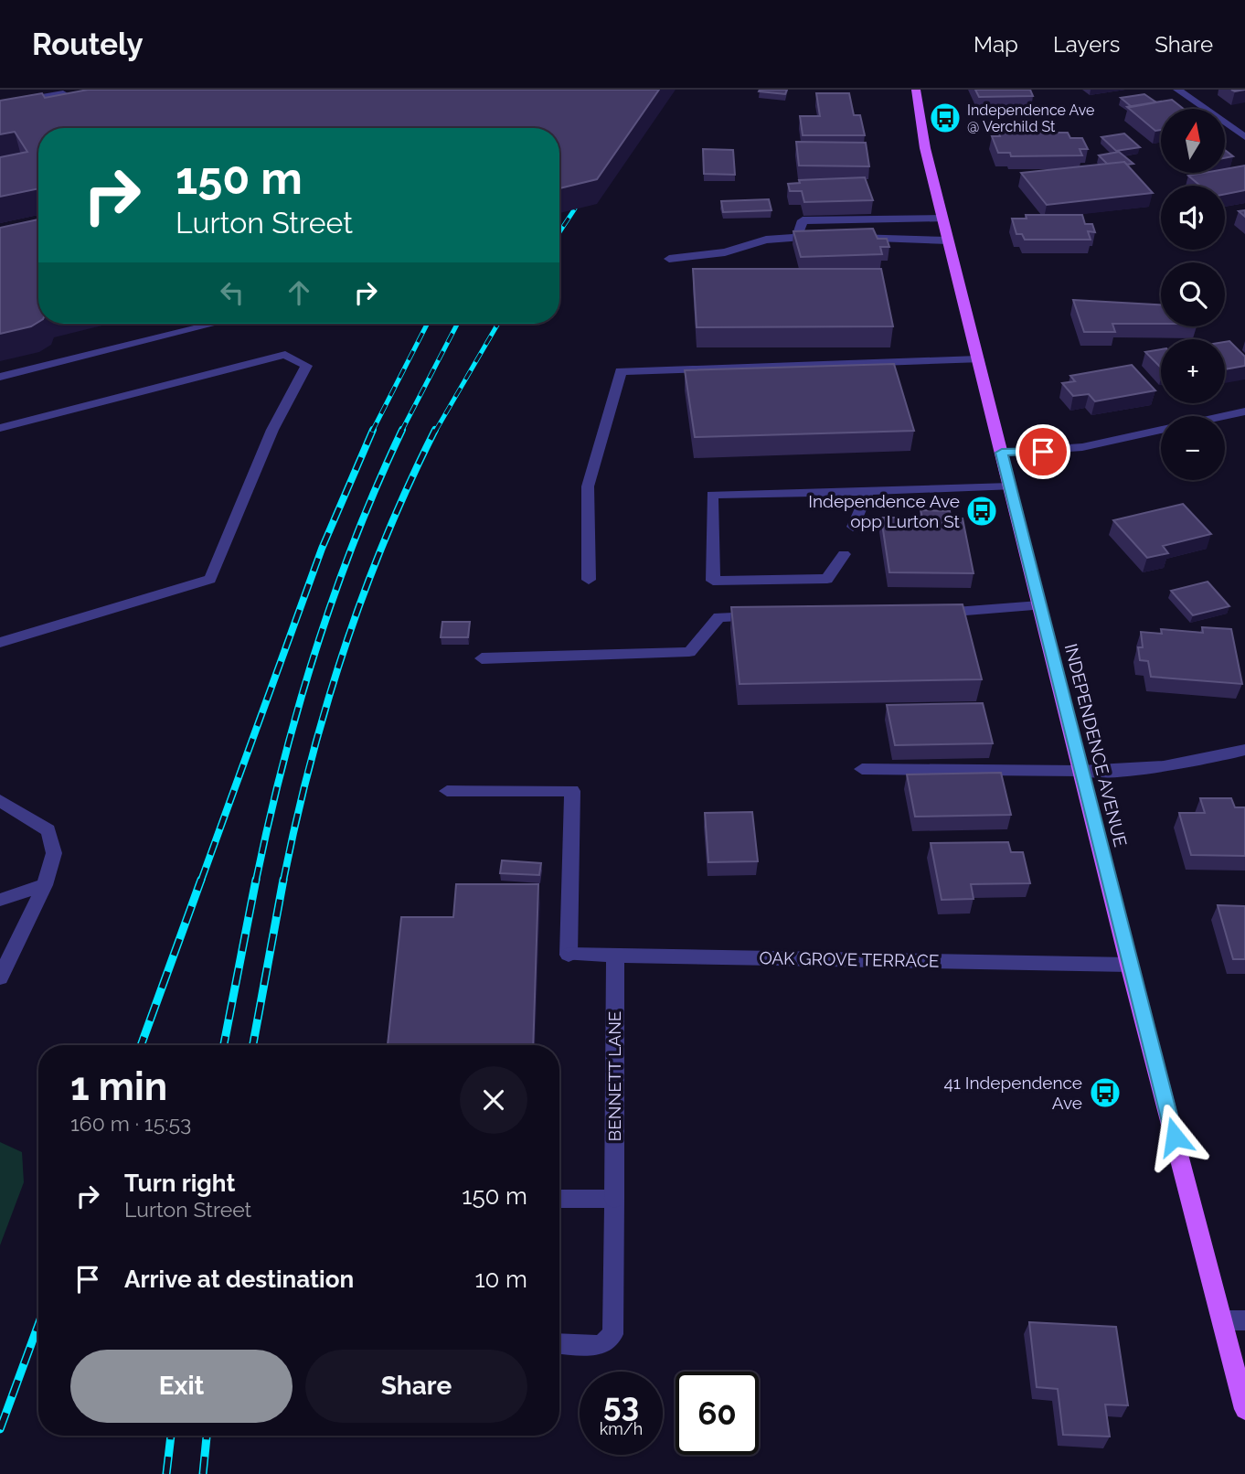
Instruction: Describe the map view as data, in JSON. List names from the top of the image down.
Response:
{
  "streets": {
    "main road": ["INDEPENDENCE AVENUE"],
    "street": ["OAK GROVE TERRACE", "BENNETT LANE"]
  },
  "crossings": [
    ["INDEPENDENCE AVENUE", "OAK GROVE TERRACE"],
    ["OAK GROVE TERRACE", "BENNETT LANE"]
  ],
  "places": {
    "bus stop": ["Independence Ave @ Verchild St", "Independence Ave opp Lurton St", "41 Independence Ave"]
  },
  "north": "top",
  "page": {
    "header": "Routely",
    "nav": ["Map", "Layers", "Share"],
    "map_buttons": ["+", "−"],
    "turn": ["150 m", "Lurton Street"],
    "heading": ["1 min", "160 m · 15:53"],
    "list": [
      {
        "name": "Turn right",
        "note": "Lurton Street",
        "value": "150 m"
      },
      {
        "name": "Arrive at destination",
        "value": "10 m"
      }
    ],
    "buttons": ["Exit", "Share"],
    "speed": "53 km/h",
    "limit": "60"
  }
}
